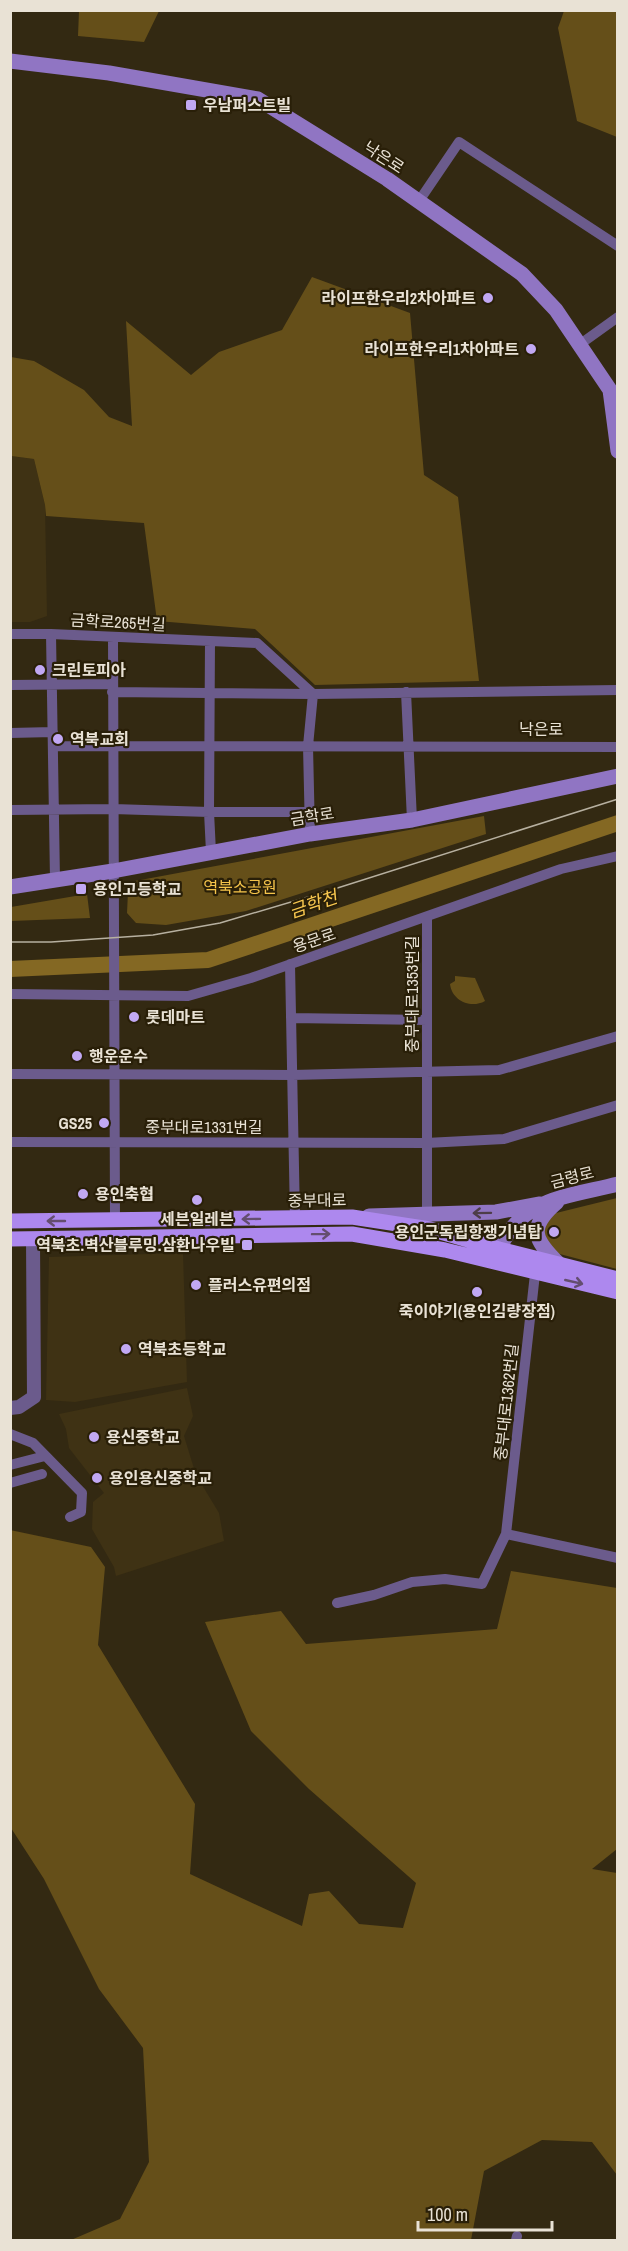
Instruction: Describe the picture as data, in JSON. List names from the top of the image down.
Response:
{
  "streets": {
    "main road": [
      "낙은로",
      "금학로",
      "금령로",
      "중부대로"
    ],
    "street": [
      "금학로265번길",
      "용문로",
      "중부대로1353번길",
      "중부대로1331번길",
      "중부대로1362번길"
    ]
  },
  "crossings": [
    ["낙은로", "금학로265번길"],
    ["금학로265번길", "금학로"],
    ["용문로", "중부대로1353번길"],
    ["중부대로1353번길", "중부대로1331번길"],
    ["금령로", "중부대로"],
    ["중부대로", "중부대로1362번길"]
  ],
  "water": ["금학천"],
  "parks": ["역북소공원"],
  "places": {
    "transit": ["우남퍼스트빌", "용인고등학교", "역북초.벽산블루밍.삼환나우빌"],
    "other": [
      "라이프한우리2차아파트",
      "라이프한우리1차아파트",
      "크린토피아",
      "역북교회",
      "롯데마트",
      "행운운수",
      "GS25",
      "용인축협",
      "세븐일레븐",
      "용인군독립항쟁기념탑",
      "플러스유편의점",
      "죽이야기(용인김량장점)",
      "역북초등학교",
      "용신중학교",
      "용인용신중학교"
    ]
  },
  "scale_bar": "100 m"
}
